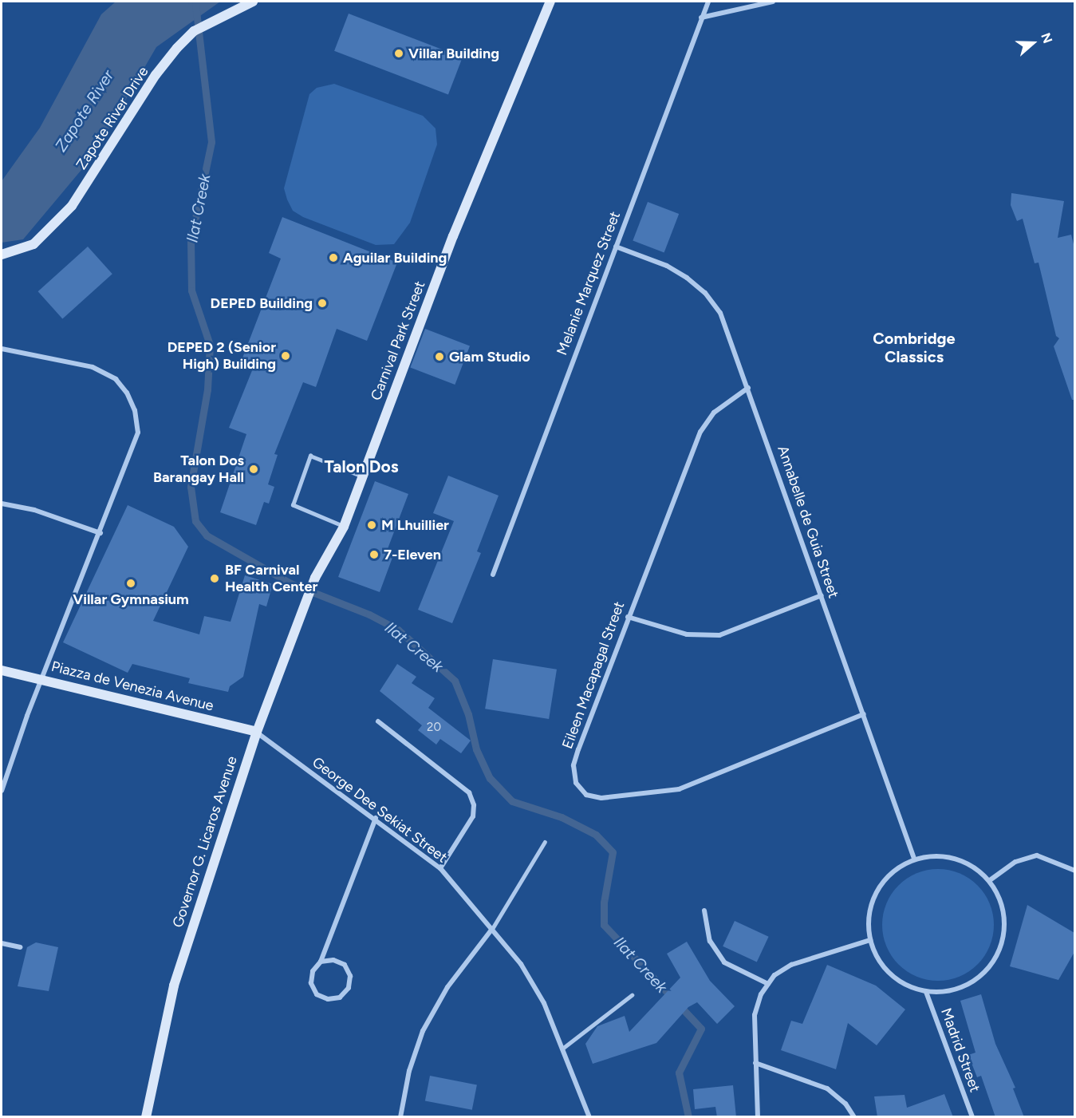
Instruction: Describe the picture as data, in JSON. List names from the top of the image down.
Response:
{
  "streets": {
    "street": [
      "Zapote River Drive",
      "Melanie Marquez Street",
      "Carnival Park Street",
      "Annabelle de Guia Street",
      "Eileen Macapagal Street",
      "Piazza de Venezia Avenue",
      "George Dee Sekiat Street",
      "Governor G. Licaros Avenue",
      "Madrid Street"
    ]
  },
  "crossings": [
    ["Melanie Marquez Street", "Annabelle de Guia Street"],
    ["Carnival Park Street", "Governor G. Licaros Avenue"],
    ["Annabelle de Guia Street", "Eileen Macapagal Street"],
    ["Annabelle de Guia Street", "Madrid Street"],
    ["Piazza de Venezia Avenue", "George Dee Sekiat Street"],
    ["Piazza de Venezia Avenue", "Governor G. Licaros Avenue"],
    ["George Dee Sekiat Street", "Governor G. Licaros Avenue"]
  ],
  "districts": ["Combridge Classics", "Talon Dos"],
  "water": ["Zapote River", "Ilat Creek"],
  "places": [
    "Villar Building",
    "Aguilar Building",
    "DEPED Building",
    "DEPED 2 (Senior High) Building",
    "Glam Studio",
    "Talon Dos Barangay Hall",
    "M Lhuillier",
    "7-Eleven",
    "BF Carnival Health Center",
    "Villar Gymnasium"
  ],
  "house_numbers": ["20"],
  "north": "right"
}
